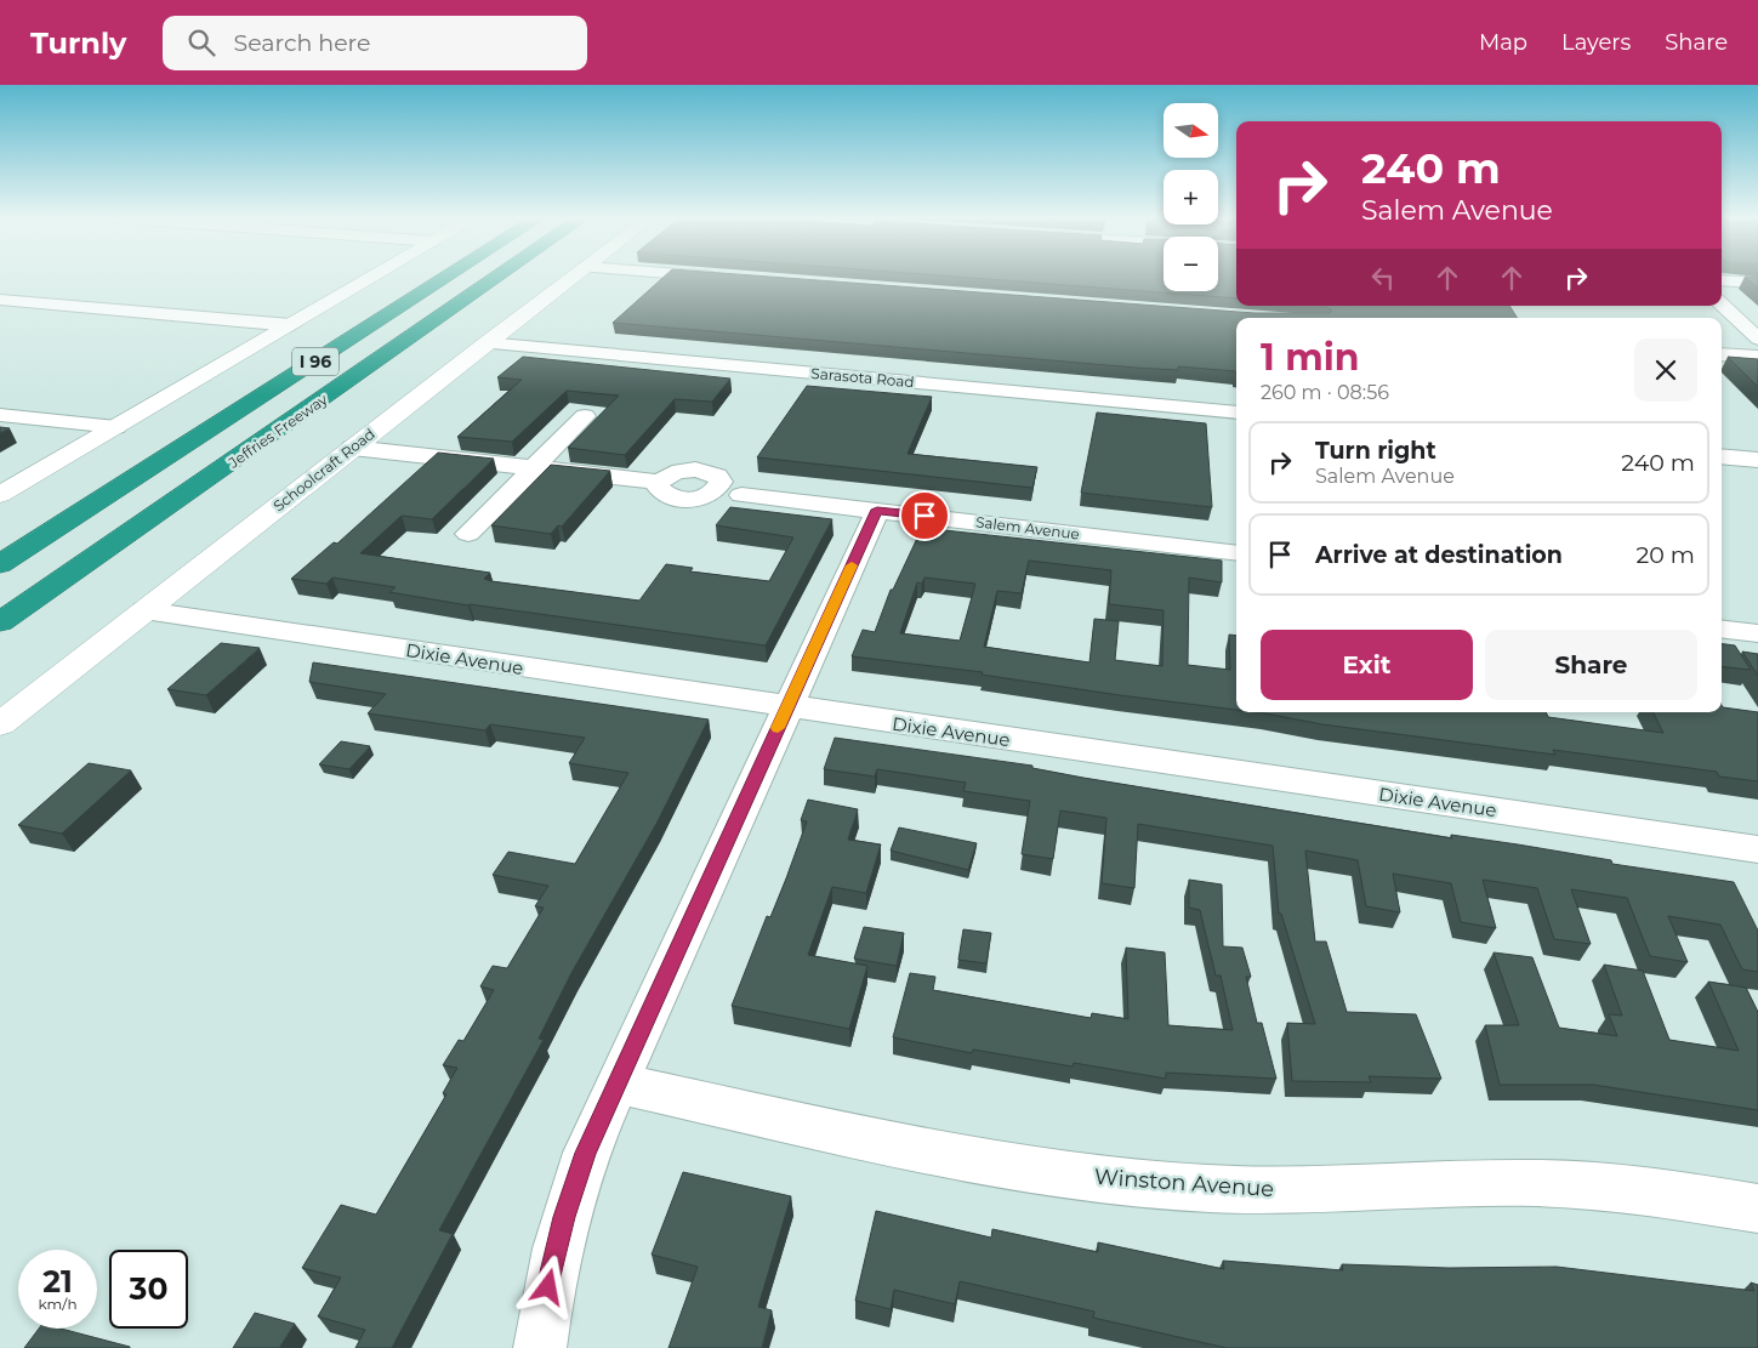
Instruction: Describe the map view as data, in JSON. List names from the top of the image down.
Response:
{
  "streets": {
    "highway": ["I 96", "Jeffries Freeway"],
    "main road": ["Schoolcraft Road"],
    "street": [
      "Sarasota Road",
      "Salem Avenue",
      "Dixie Avenue",
      "Winston Avenue"
    ]
  },
  "crossings": [
    ["Sarasota Road", "Schoolcraft Road"],
    ["Schoolcraft Road", "Dixie Avenue"]
  ],
  "north": "right",
  "page": {
    "header": "Turnly",
    "search": "Search here",
    "nav": ["Map", "Layers", "Share"],
    "map_buttons": ["+", "−"],
    "turn": ["240 m", "Salem Avenue"],
    "heading": ["1 min", "260 m · 08:56"],
    "list": [
      {
        "name": "Turn right",
        "note": "Salem Avenue",
        "value": "240 m"
      },
      {
        "name": "Arrive at destination",
        "value": "20 m"
      }
    ],
    "buttons": ["Exit", "Share"],
    "speed": "21 km/h",
    "limit": "30"
  }
}
